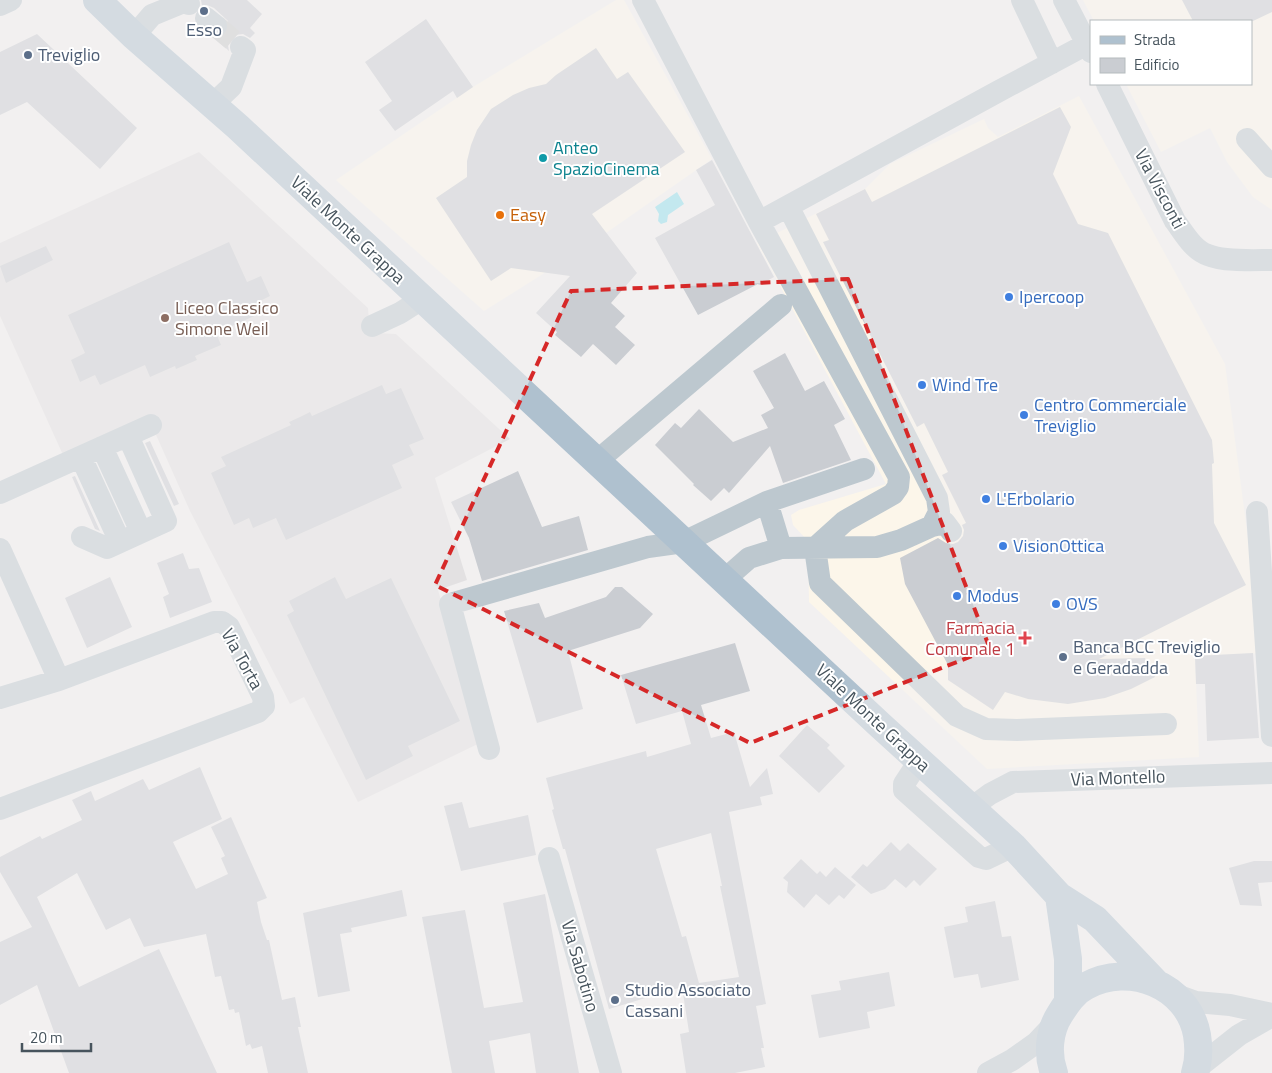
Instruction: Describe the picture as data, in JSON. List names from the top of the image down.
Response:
{
  "streets": {
    "main road": ["Viale Monte Grappa"],
    "street": [
      "Via Visconti",
      "Via Torta",
      "Via Montello",
      "Via Sabotino"
    ]
  },
  "crossings": [
    ["Viale Monte Grappa", "Via Montello"]
  ],
  "places": {
    "other": [
      "Esso",
      "Treviglio",
      "Anteo SpazioCinema",
      "Easy",
      "Ipercoop",
      "Liceo Classico Simone Weil",
      "Wind Tre",
      "Centro Commerciale Treviglio",
      "L'Erbolario",
      "VisionOttica",
      "Modus",
      "OVS",
      "Banca BCC Treviglio e Geradadda",
      "Studio Associato Cassani"
    ],
    "health": ["Farmacia Comunale 1"]
  },
  "legend": ["Strada", "Edificio"],
  "scale_bar": "20 m"
}
